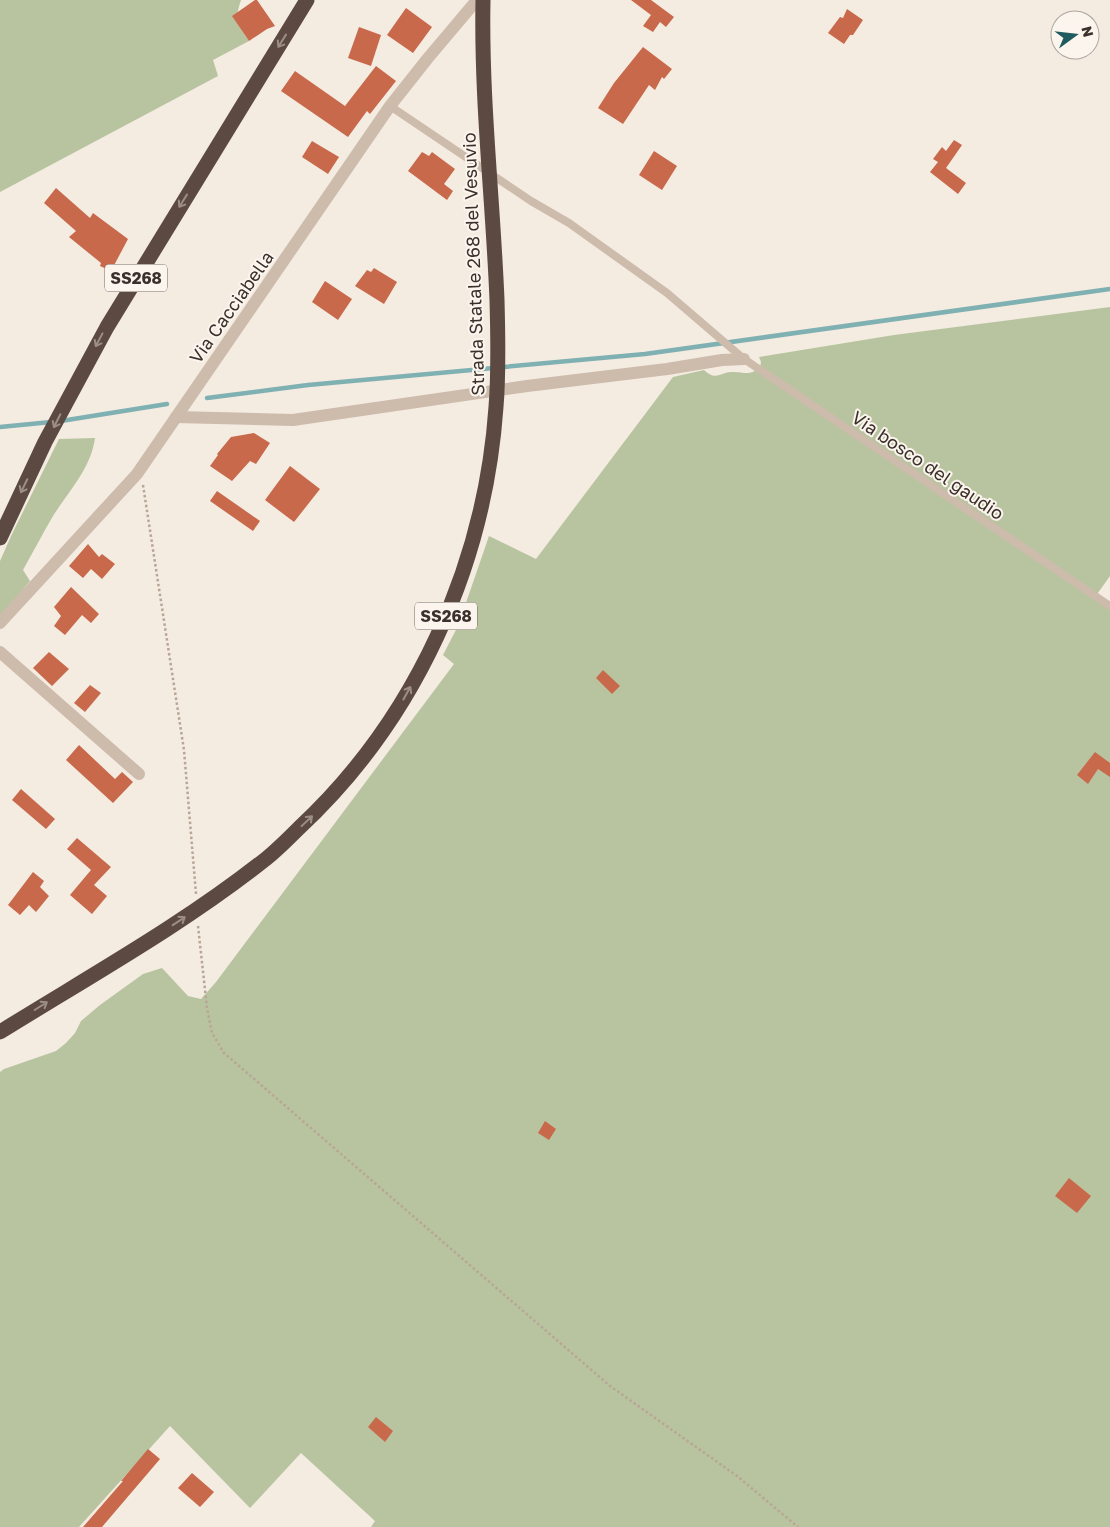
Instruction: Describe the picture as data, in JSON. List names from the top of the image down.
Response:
{
  "streets": {
    "highway": ["Strada Statale 268 del Vesuvio", "SS268"],
    "street": ["Via Cacciabella"],
    "lane": ["Via bosco del gaudio"]
  },
  "crossings": [
    ["Via Cacciabella", "Via bosco del gaudio"]
  ],
  "one_way": ["Strada Statale 268 del Vesuvio"],
  "north": "right"
}
